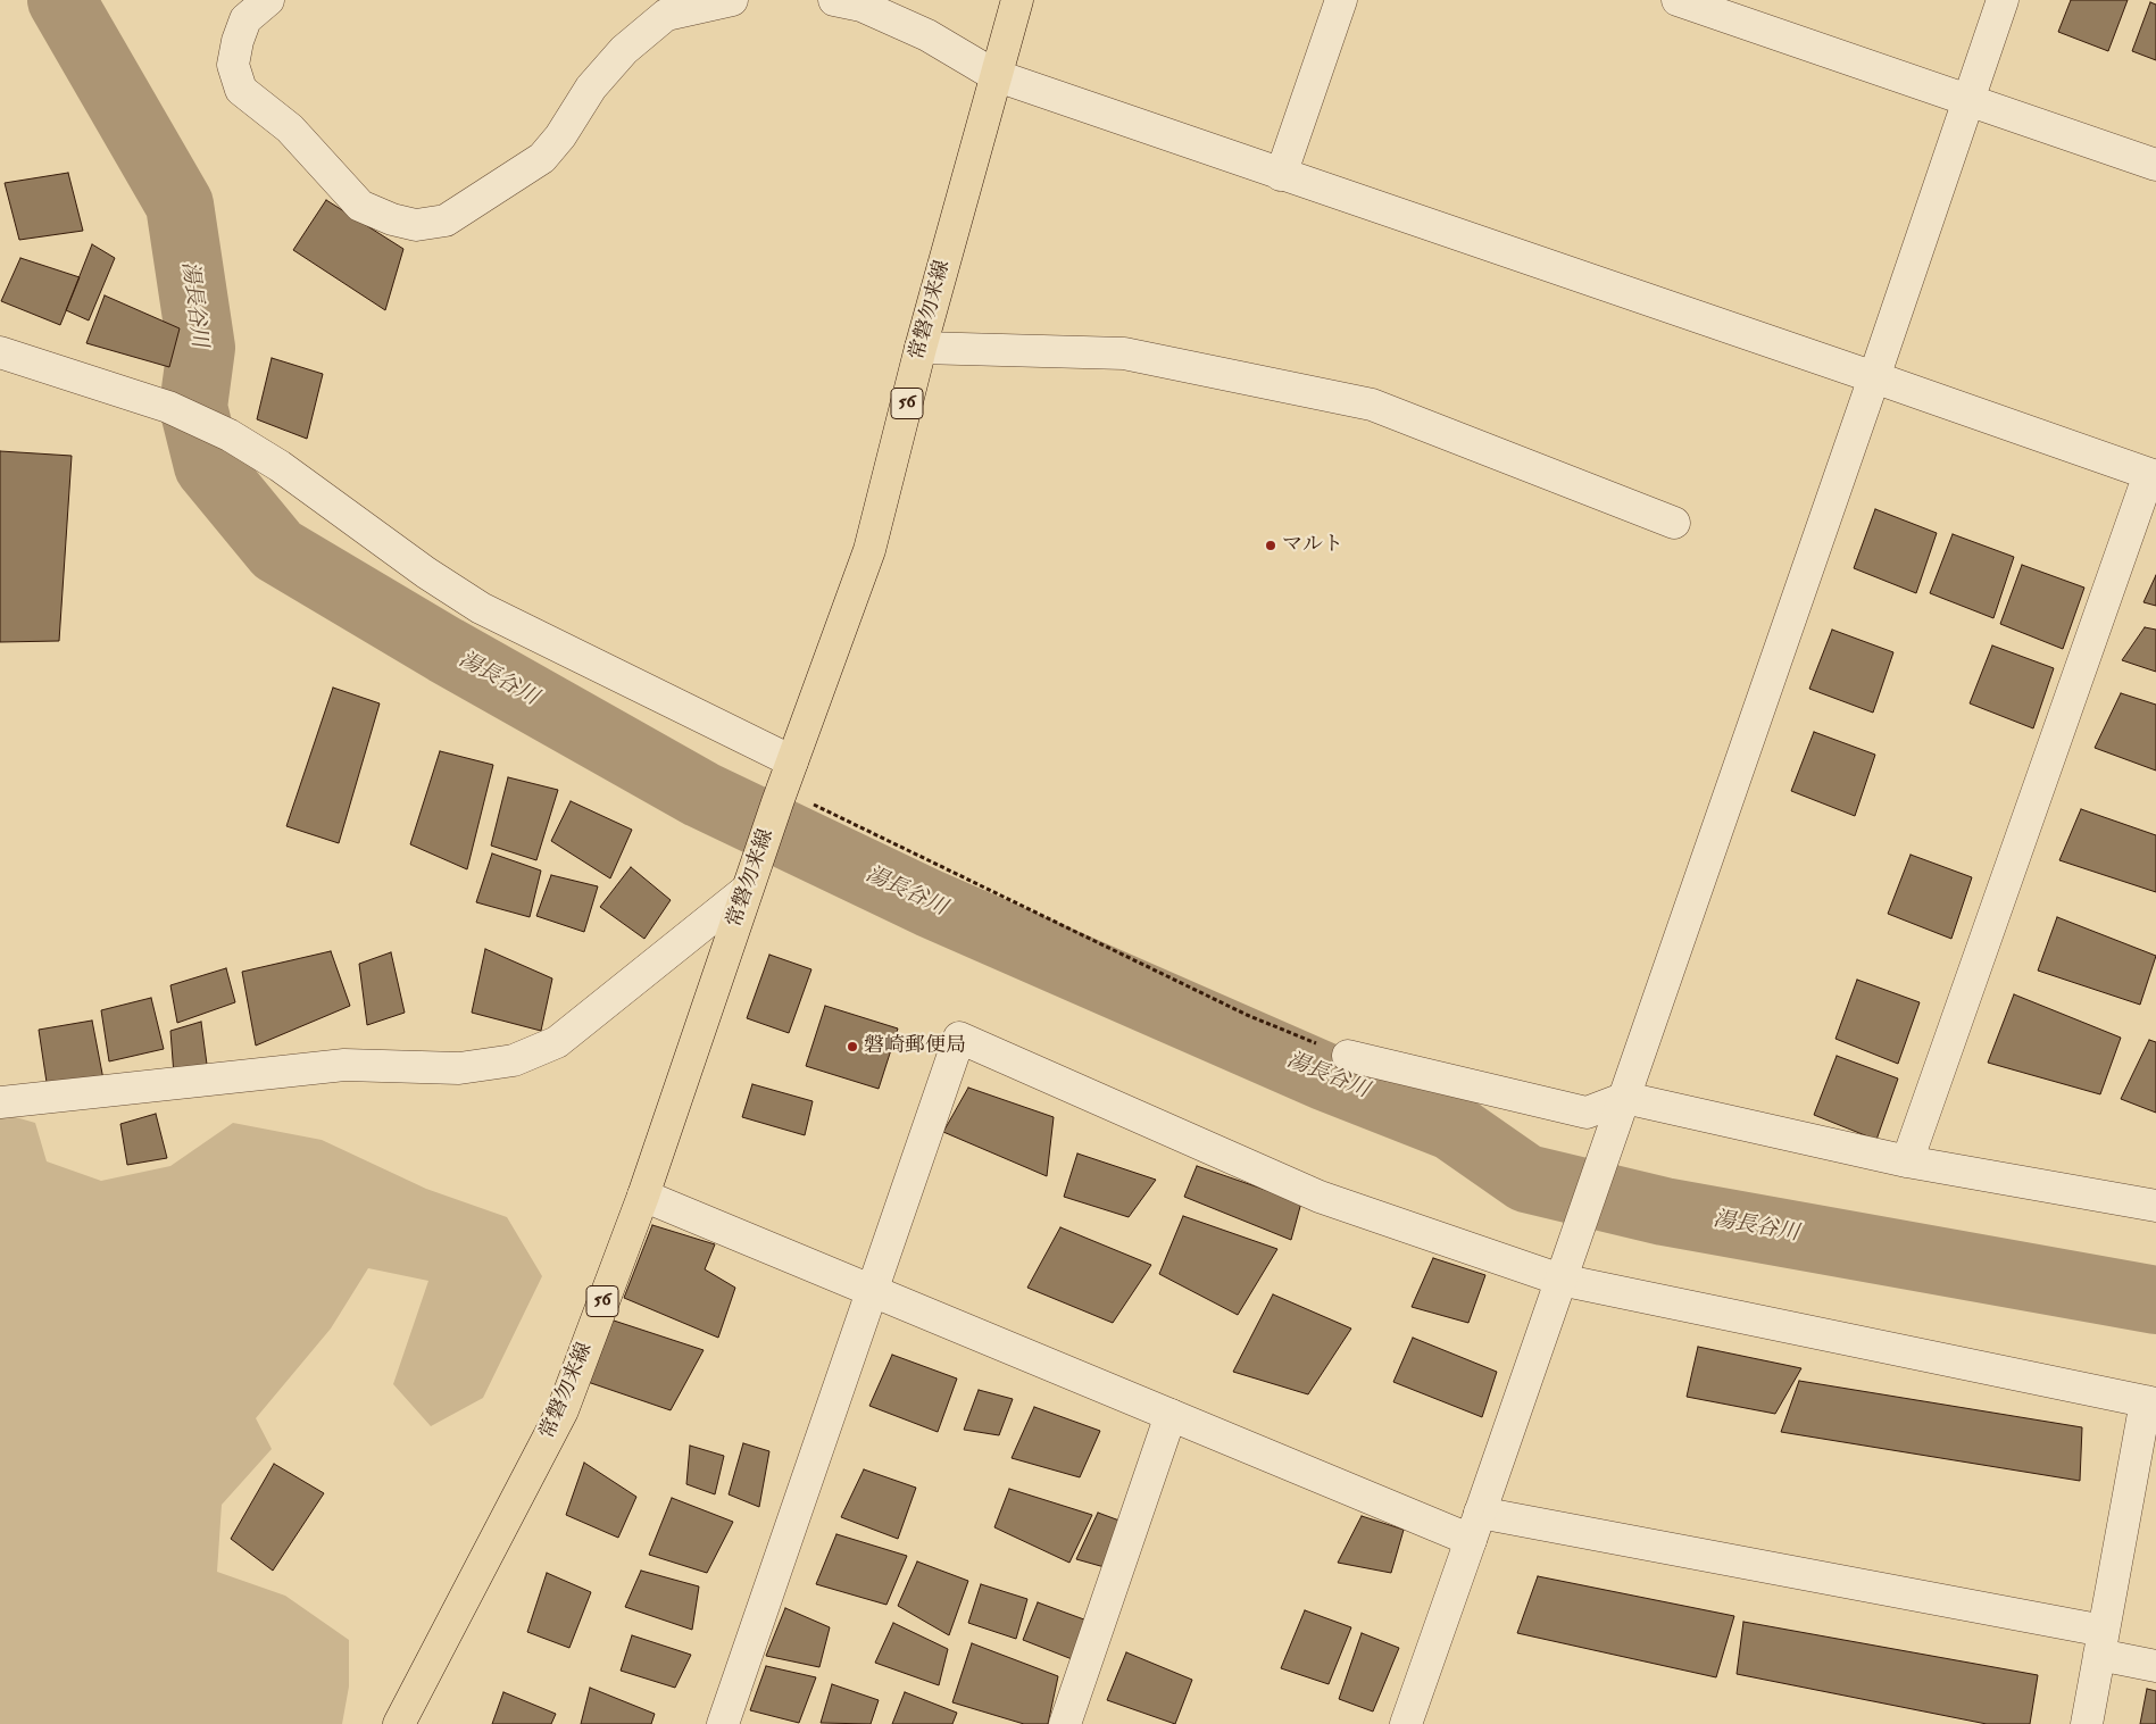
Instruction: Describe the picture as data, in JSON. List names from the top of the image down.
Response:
{
  "streets": {
    "main road": ["常磐勿来線", "56"]
  },
  "water": ["湯長谷川"],
  "places": ["マルト", "磐崎郵便局"]
}
